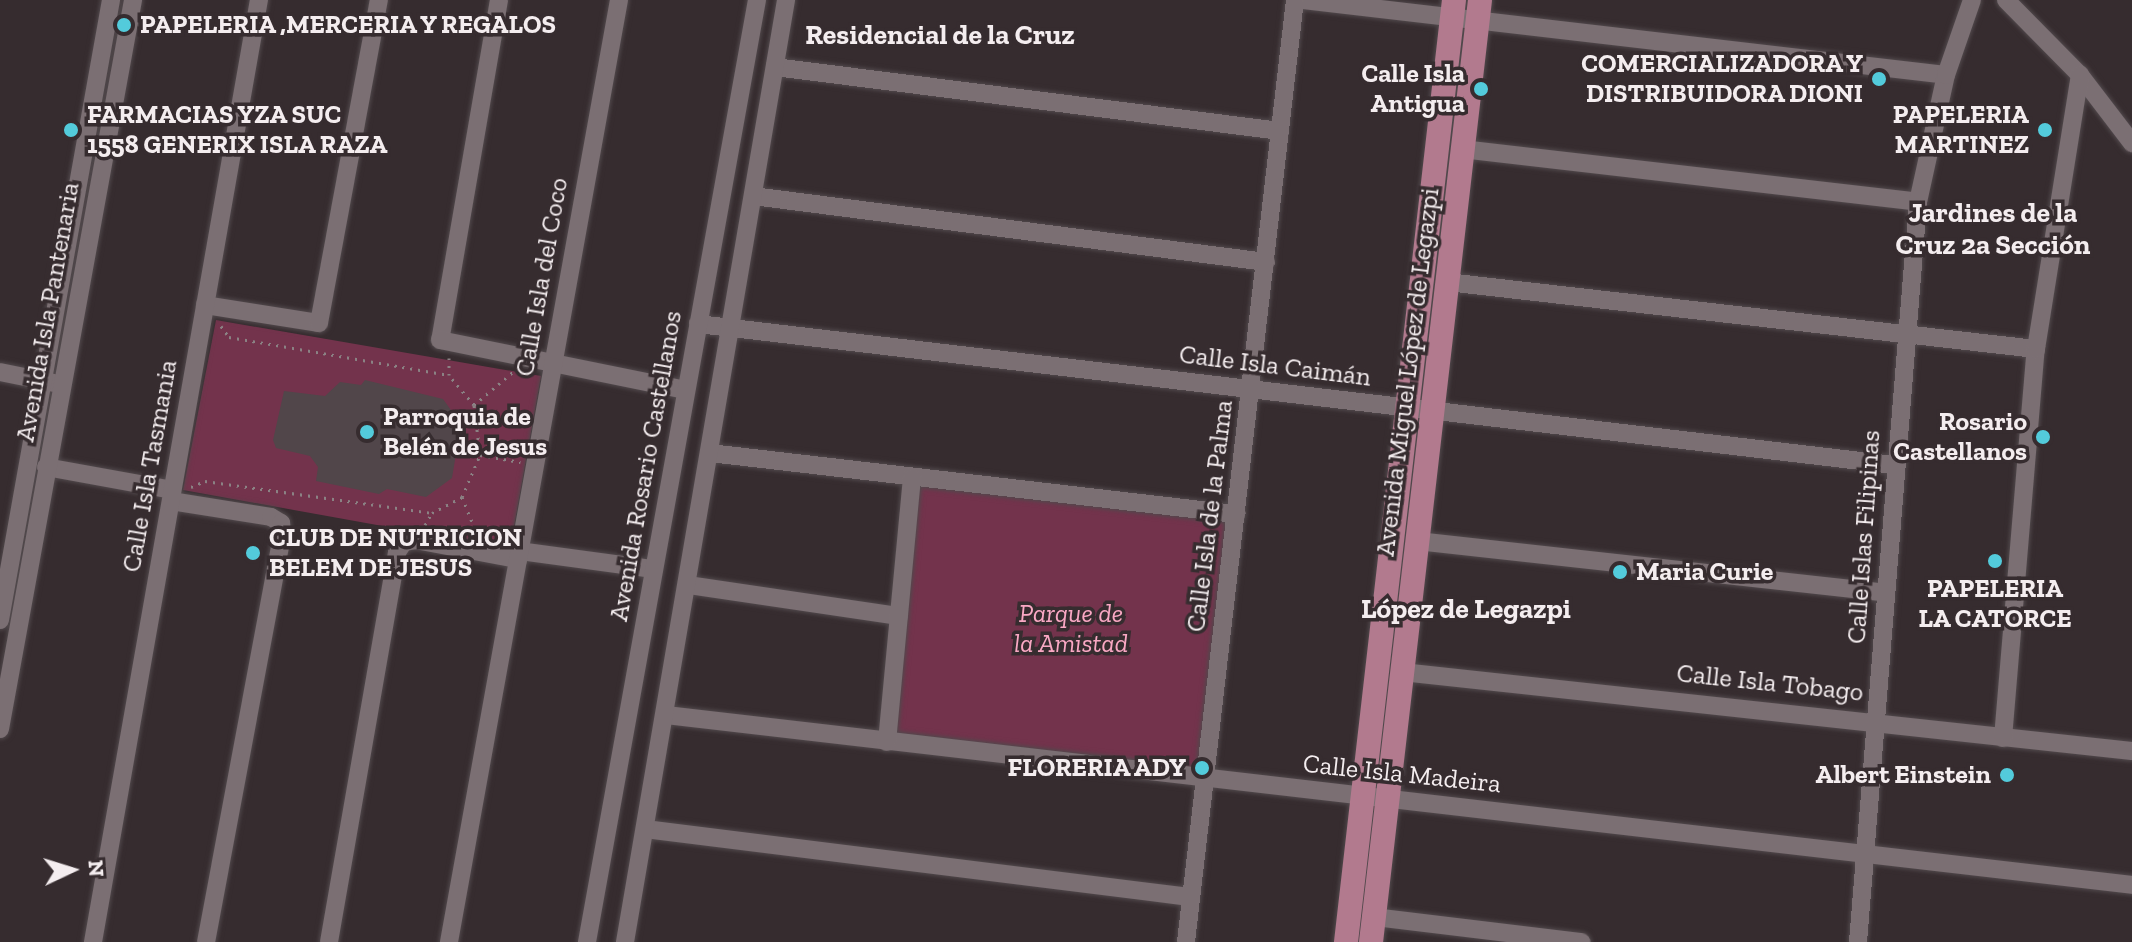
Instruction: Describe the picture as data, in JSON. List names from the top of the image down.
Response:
{
  "streets": {
    "main road": ["Avenida Miguel López de Legazpi"],
    "street": [
      "Calle Isla del Coco",
      "Avenida Isla Pantenaria",
      "Calle Isla Caimán",
      "Calle Isla Tasmania",
      "Avenida Rosario Castellanos",
      "Calle Isla de la Palma",
      "Calle Islas Filipinas",
      "Calle Isla Tobago",
      "Calle Isla Madeira"
    ]
  },
  "crossings": [
    ["Calle Isla Caimán", "Avenida Miguel López de Legazpi"],
    ["Calle Isla Caimán", "Avenida Rosario Castellanos"],
    ["Calle Isla Caimán", "Calle Isla de la Palma"],
    ["Calle Isla Caimán", "Calle Islas Filipinas"],
    ["Avenida Miguel López de Legazpi", "Calle Isla Tobago"],
    ["Avenida Miguel López de Legazpi", "Calle Isla Madeira"],
    ["Calle Isla de la Palma", "Calle Isla Madeira"],
    ["Calle Islas Filipinas", "Calle Isla Tobago"],
    ["Calle Islas Filipinas", "Calle Isla Madeira"]
  ],
  "districts": ["Residencial de la Cruz", "Jardines de la Cruz 2a Sección", "López de Legazpi"],
  "parks": ["Parque de la Amistad"],
  "places": [
    "PAPELERIA ,MERCERIA Y REGALOS",
    "COMERCIALIZADORA Y DISTRIBUIDORA DIONI",
    "Calle Isla Antigua",
    "FARMACIAS YZA SUC 1558 GENERIX ISLA RAZA",
    "PAPELERIA MARTINEZ",
    "Parroquia de Belén de Jesus",
    "Rosario Castellanos",
    "CLUB DE NUTRICION BELEM DE JESUS",
    "PAPELERIA LA CATORCE",
    "Maria Curie",
    "FLORERIA ADY",
    "Albert Einstein"
  ],
  "north": "right"
}
